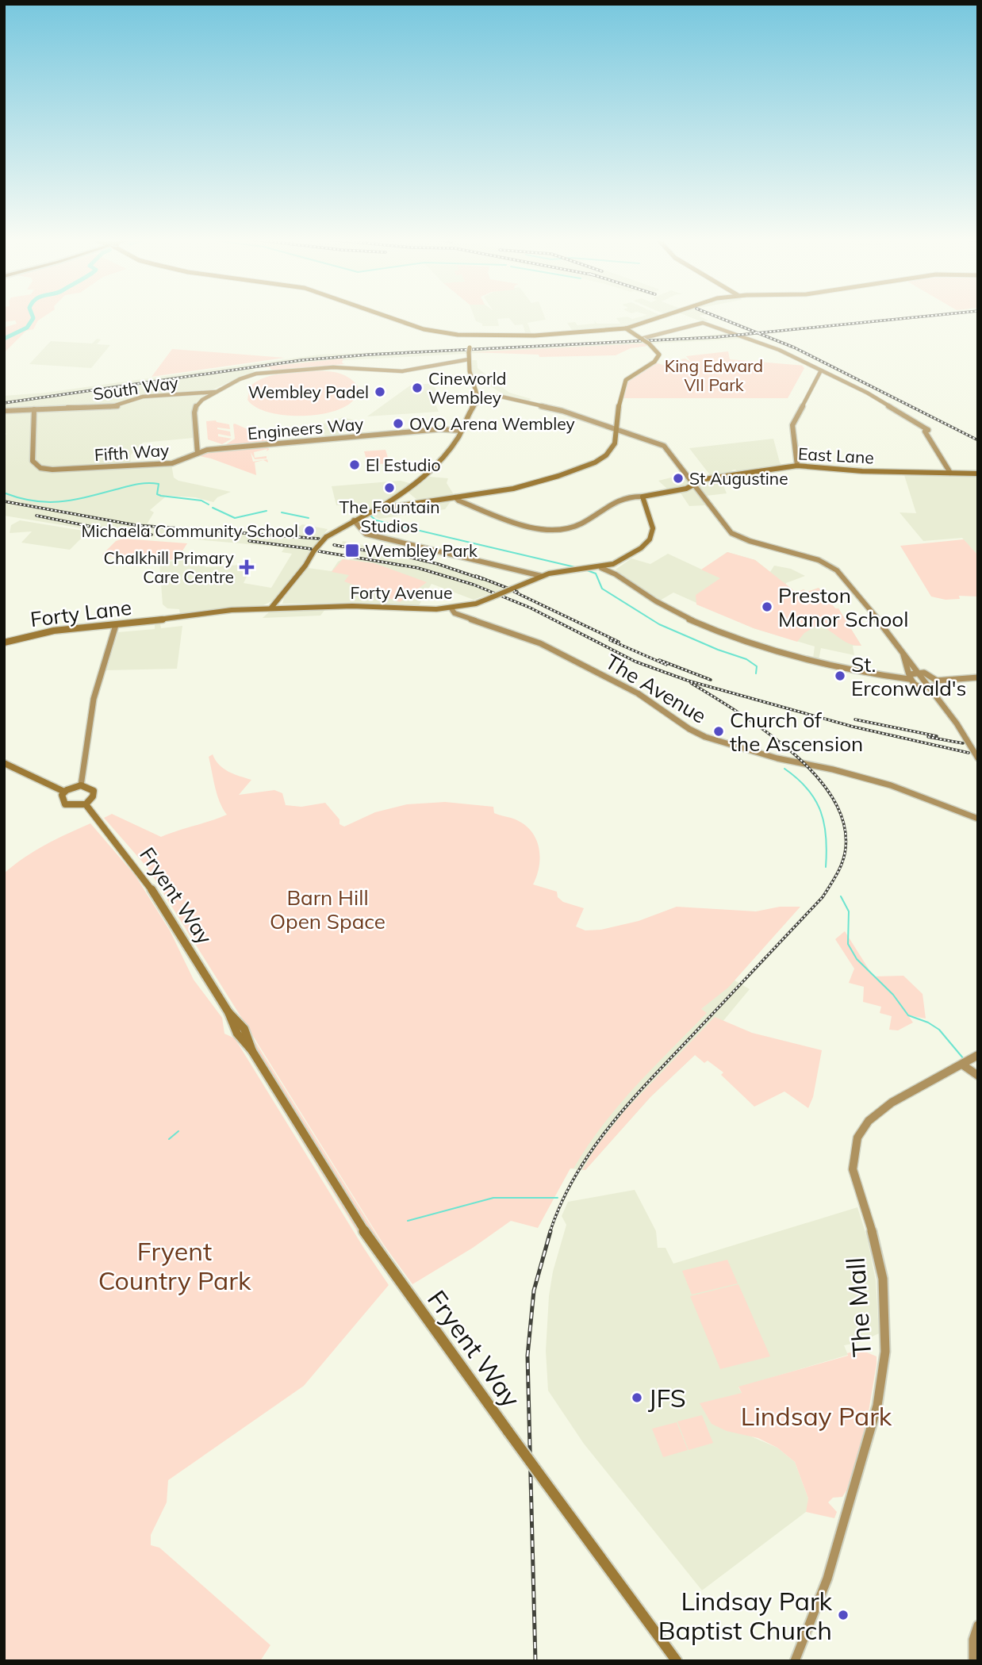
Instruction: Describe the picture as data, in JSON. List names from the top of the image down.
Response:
{
  "streets": {
    "main road": [
      "East Lane",
      "Forty Avenue",
      "Forty Lane",
      "Fryent Way"
    ],
    "street": [
      "South Way",
      "Engineers Way",
      "Fifth Way",
      "The Avenue",
      "The Mall"
    ]
  },
  "crossings": [
    ["South Way", "Fifth Way"],
    ["Engineers Way", "Fifth Way"],
    ["Forty Avenue", "The Avenue"]
  ],
  "parks": [
    "King Edward VII Park",
    "Barn Hill Open Space",
    "Fryent Country Park",
    "Lindsay Park"
  ],
  "places": {
    "other": [
      "Cineworld Wembley",
      "Wembley Padel",
      "OVO Arena Wembley",
      "El Estudio",
      "St Augustine",
      "The Fountain Studios",
      "Michaela Community School",
      "Preston Manor School",
      "St. Erconwald's",
      "Church of the Ascension",
      "JFS",
      "Lindsay Park Baptist Church"
    ],
    "transit": ["Wembley Park"],
    "health": ["Chalkhill Primary Care Centre"]
  }
}
